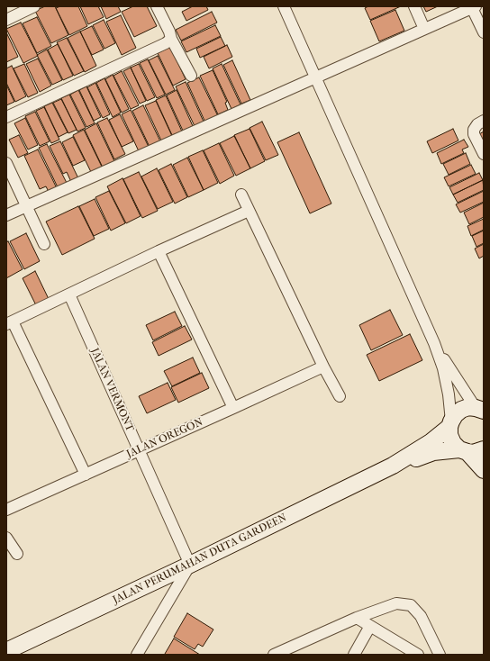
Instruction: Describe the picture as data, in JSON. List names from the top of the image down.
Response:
{
  "streets": {
    "street": ["JALAN VERMONT", "JALAN OREGON", "JALAN PERUMAHAN DUTA GARDEEN"]
  },
  "crossings": [
    ["JALAN VERMONT", "JALAN OREGON"],
    ["JALAN VERMONT", "JALAN PERUMAHAN DUTA GARDEEN"]
  ]
}
